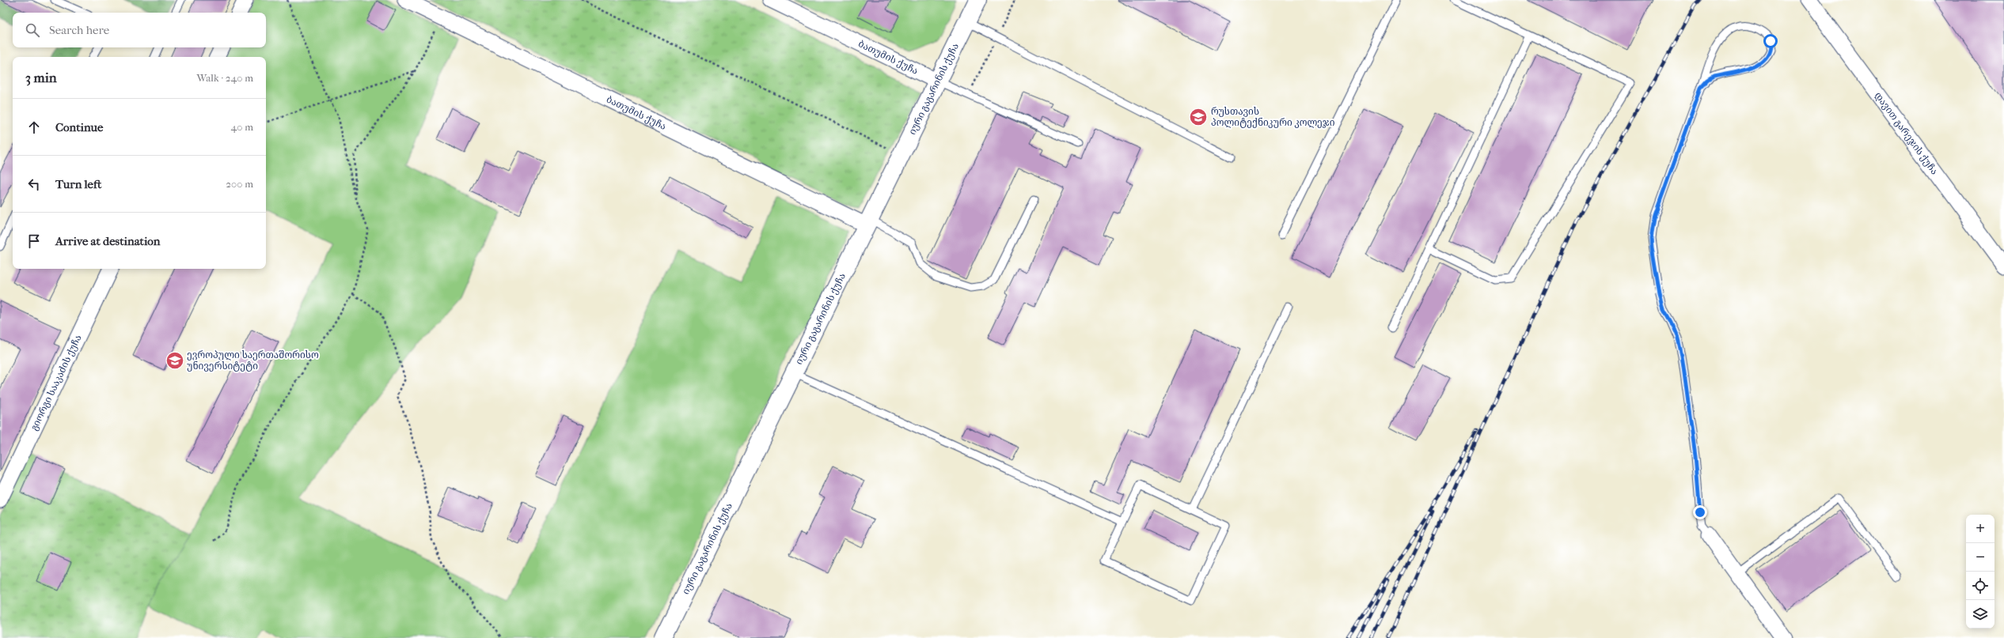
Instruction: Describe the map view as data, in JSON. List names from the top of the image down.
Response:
{
  "streets": {
    "street": [
      "ბათუმის ქუჩა",
      "იური გაგარინის ქუჩა",
      "დავით გარეჯის ქუჩა",
      "გიორგი სააკაძის ქუჩა"
    ]
  },
  "crossings": [
    ["ბათუმის ქუჩა", "იური გაგარინის ქუჩა"]
  ],
  "places": {
    "school or university": ["რუსთავის პოლიტექნიკური კოლეჯი", "ევროპული საერთაშორისო უნივერსიტეტი"]
  },
  "page": {
    "search": "Search here",
    "heading": ["3 min", "Walk · 240 m"],
    "list": [
      ["Continue", "40 m"],
      ["Turn left", "200 m"],
      "Arrive at destination"
    ],
    "map_buttons": ["+", "−"]
  }
}
